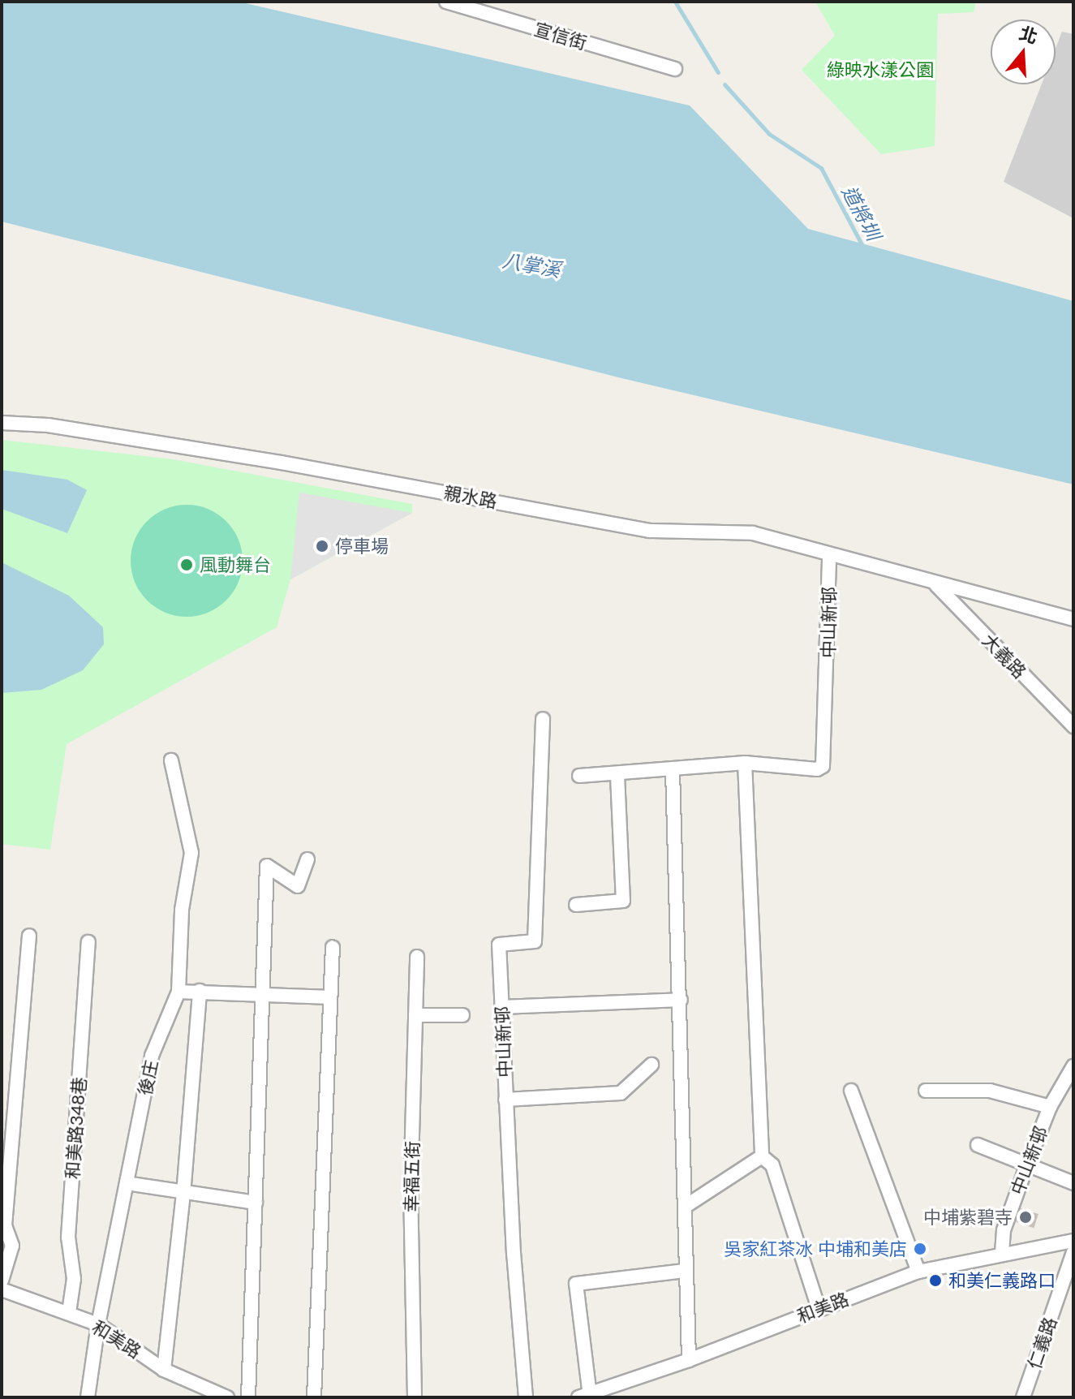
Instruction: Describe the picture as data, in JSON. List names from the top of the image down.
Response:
{
  "streets": {
    "street": [
      "宣信街",
      "親水路",
      "中山新邨",
      "大義路",
      "後庄",
      "和美路348巷",
      "幸福五街",
      "和美路",
      "仁義路"
    ]
  },
  "crossings": [
    ["親水路", "中山新邨"],
    ["親水路", "大義路"],
    ["中山新邨", "和美路"],
    ["後庄", "和美路"],
    ["和美路348巷", "和美路"]
  ],
  "water": ["道將圳", "八掌溪"],
  "parks": ["綠映水漾公園"],
  "places": [
    "停車場",
    "風動舞台",
    "中埔紫碧寺",
    "吳家紅茶冰 中埔和美店",
    "和美仁義路口"
  ],
  "north": "top"
}
